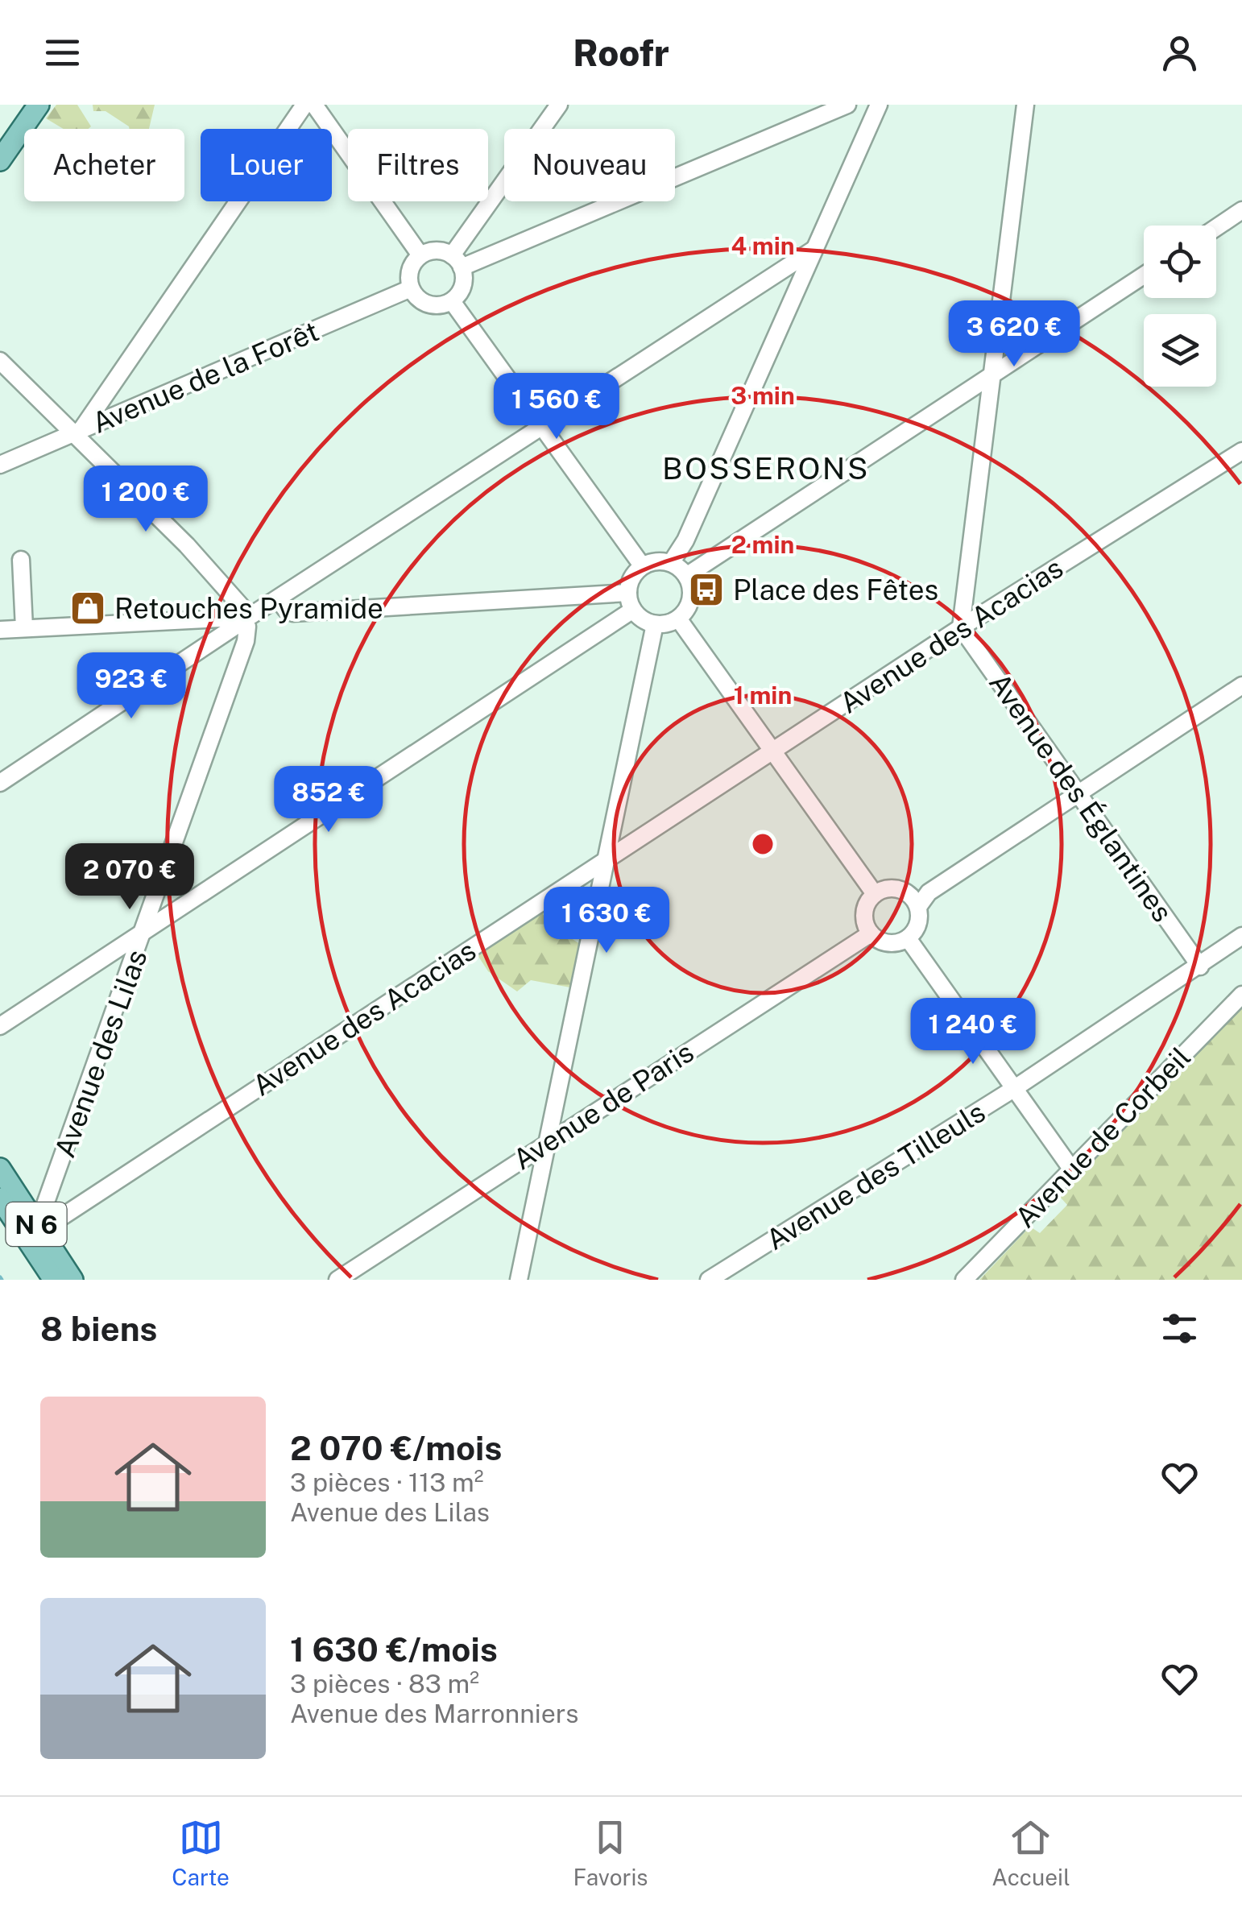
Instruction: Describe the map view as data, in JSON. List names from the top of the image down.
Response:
{
  "streets": {
    "main road": ["N 6"],
    "street": [
      "Avenue de la Forêt",
      "Avenue des Acacias",
      "Avenue des Églantines",
      "Avenue des Lilas",
      "Avenue de Paris",
      "Avenue de Corbeil",
      "Avenue des Tilleuls"
    ]
  },
  "crossings": [
    ["Avenue des Acacias", "Avenue des Églantines"],
    ["Avenue des Acacias", "Avenue des Lilas"],
    ["Avenue des Églantines", "Avenue des Tilleuls"],
    ["Avenue des Lilas", "N 6"]
  ],
  "districts": ["BOSSERONS"],
  "places": {
    "bus stop": ["Place des Fêtes"],
    "shop": ["Retouches Pyramide"]
  },
  "page": {
    "header": "Roofr",
    "chip": [
      "Acheter",
      "Louer",
      "Filtres",
      "Nouveau"
    ],
    "price": [
      "3 620 €",
      "1 560 €",
      "1 200 €",
      "923 €",
      "852 €",
      "2 070 €",
      "1 630 €",
      "1 240 €"
    ],
    "heading": "8 biens",
    "list": [
      {
        "name": "2 070 €/mois",
        "note": "3 pièces · 113 m² · Avenue des Lilas"
      },
      {
        "name": "1 630 €/mois",
        "note": "3 pièces · 83 m² · Avenue des Marronniers"
      }
    ],
    "tabs": ["Carte", "Favoris", "Accueil"]
  },
  "rings": [
    "4 min",
    "3 min",
    "2 min",
    "1 min"
  ]
}
